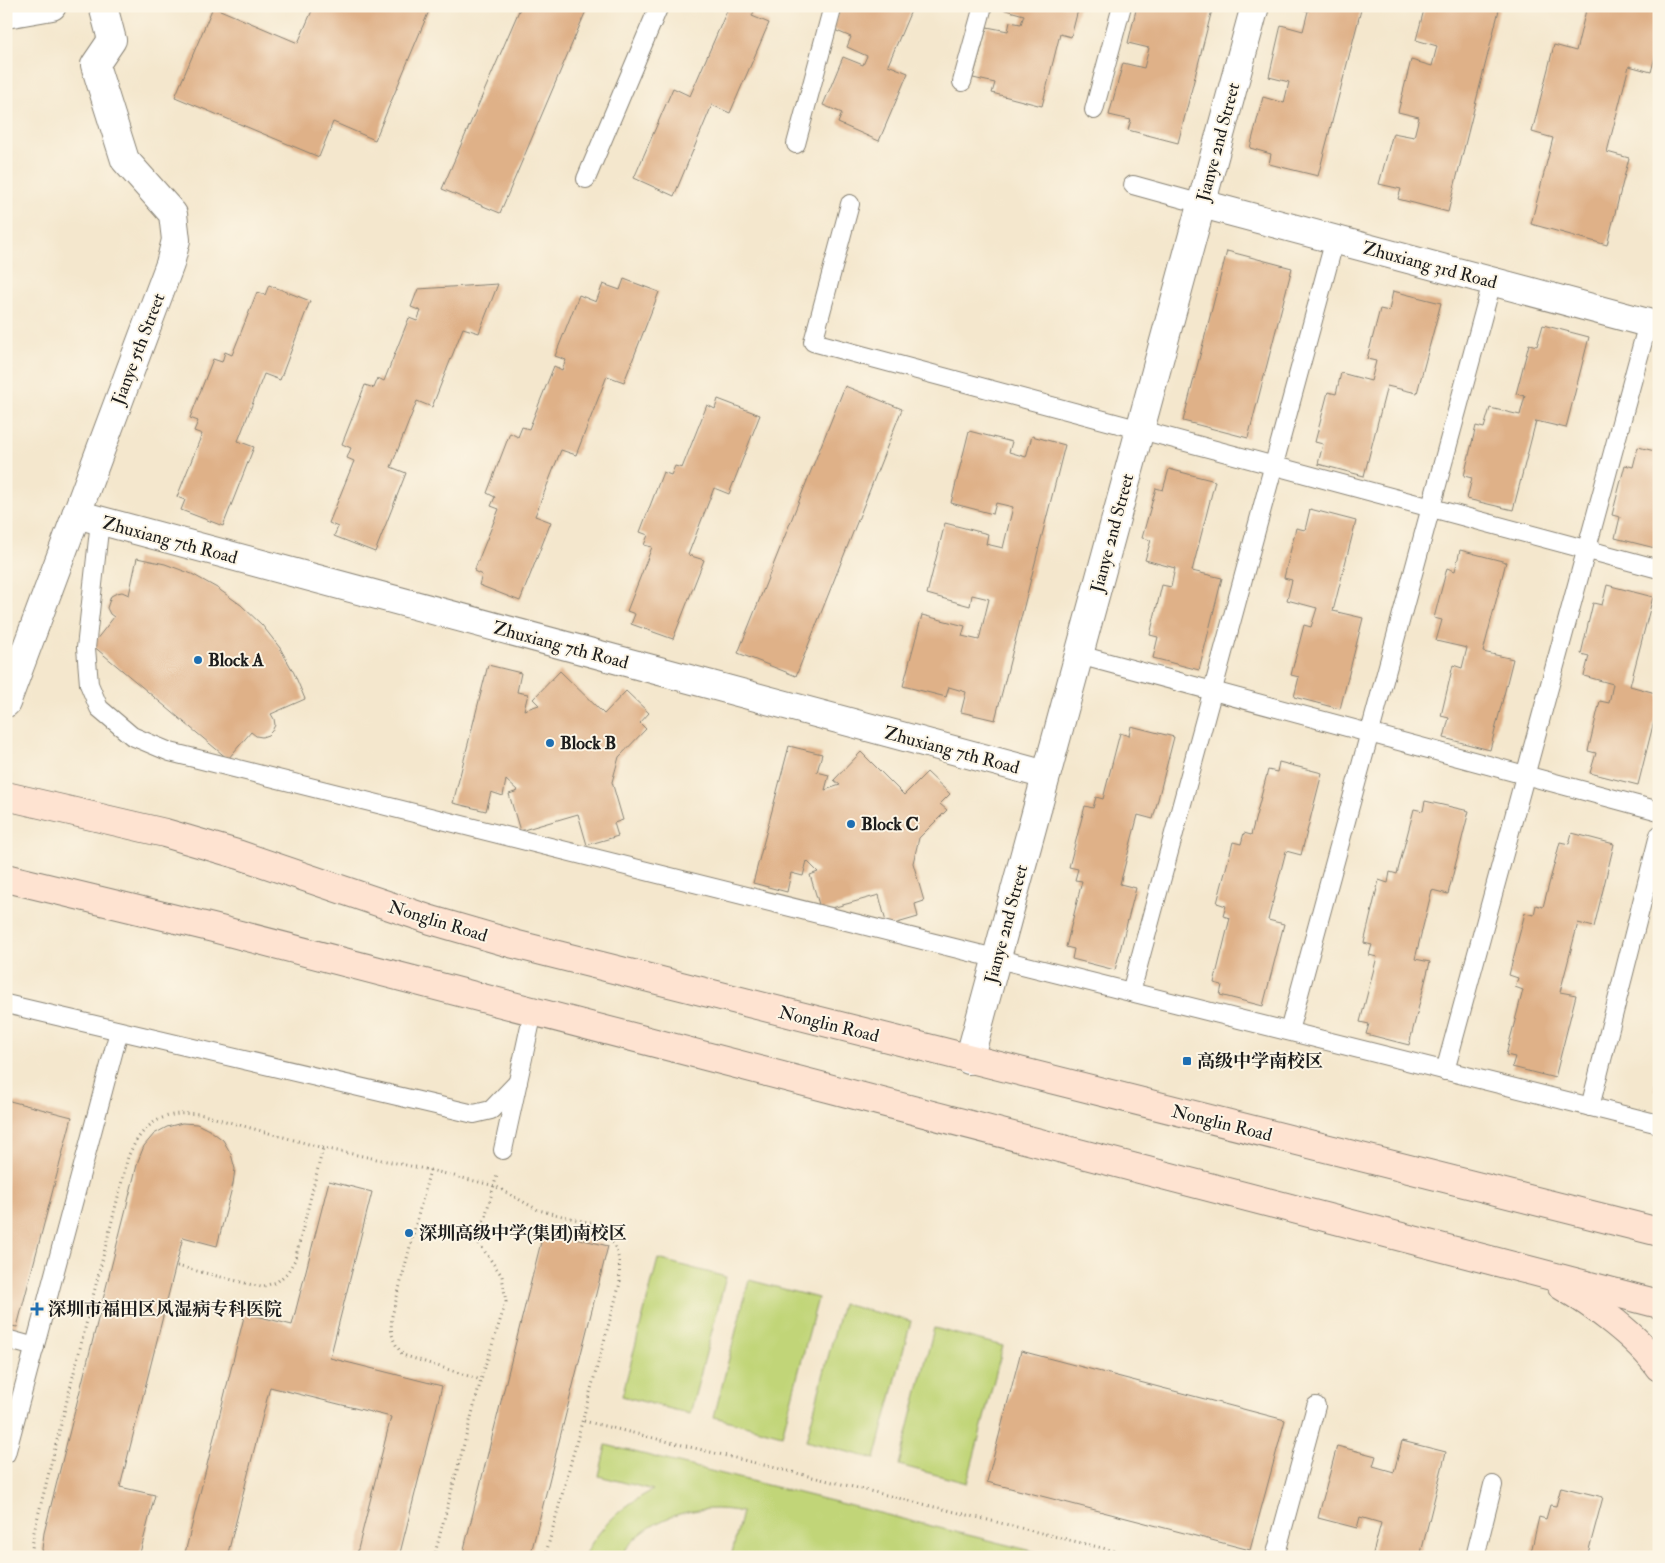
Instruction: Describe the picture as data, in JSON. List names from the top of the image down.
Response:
{
  "streets": {
    "main road": ["Nonglin Road"],
    "street": [
      "Jianye 2nd Street",
      "Zhuxiang 3rd Road",
      "Jianye 5th Street",
      "Zhuxiang 7th Road"
    ]
  },
  "crossings": [
    ["Jianye 2nd Street", "Zhuxiang 3rd Road"],
    ["Jianye 2nd Street", "Zhuxiang 7th Road"],
    ["Jianye 2nd Street", "Nonglin Road"],
    ["Jianye 5th Street", "Zhuxiang 7th Road"]
  ],
  "places": {
    "other": [
      "Block A",
      "Block B",
      "Block C",
      "深圳高级中学(集团)南校区"
    ],
    "transit": ["高级中学南校区"],
    "health": ["深圳市福田区风湿病专科医院"]
  }
}
